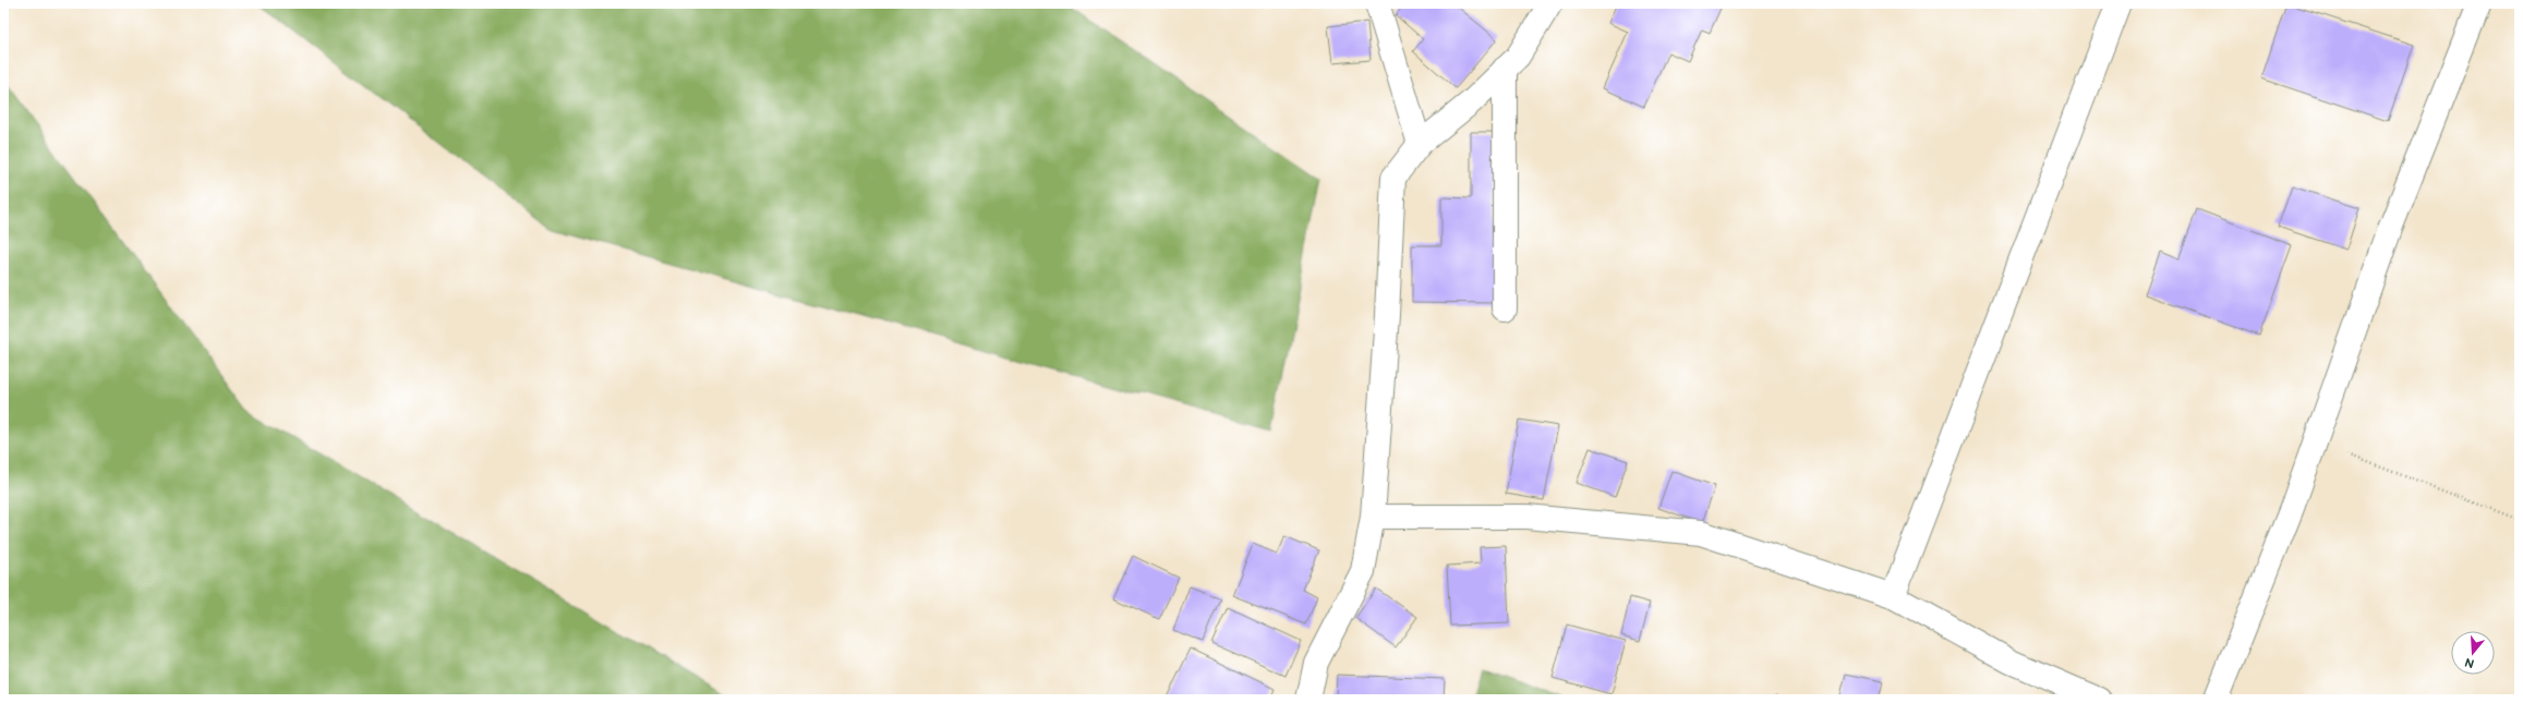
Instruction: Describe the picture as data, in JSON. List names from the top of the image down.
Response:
{
  "north": "bottom"
}
